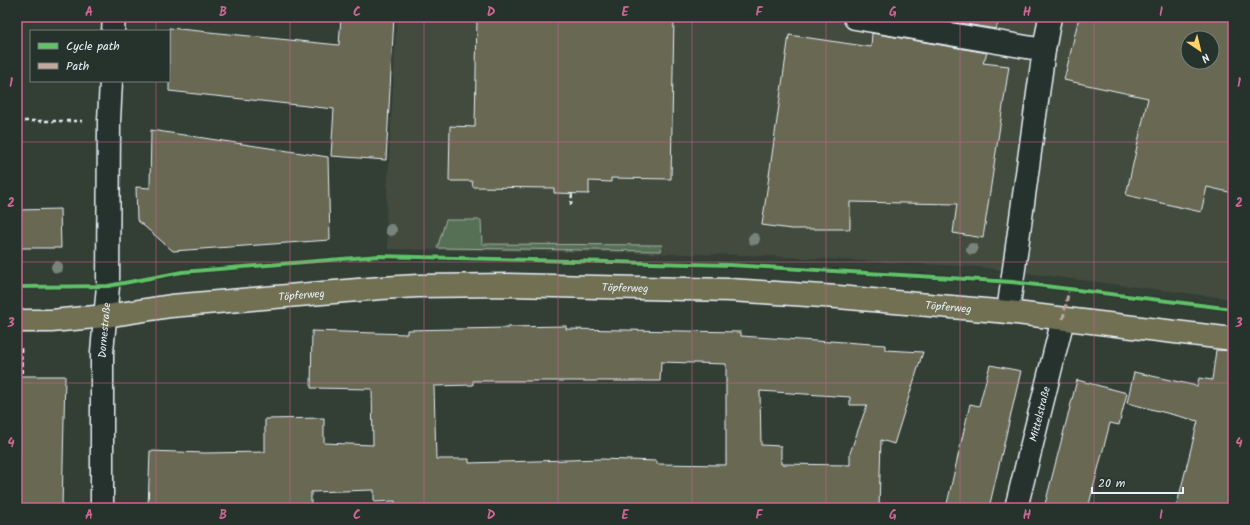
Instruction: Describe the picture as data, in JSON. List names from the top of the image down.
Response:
{
  "streets": {
    "main road": ["Töpferweg"],
    "street": ["Dornestraße", "Mittelstraße"]
  },
  "crossings": [
    ["Töpferweg", "Dornestraße"],
    ["Töpferweg", "Mittelstraße"]
  ],
  "legend": ["Cycle path", "Path"],
  "scale_bar": "20 m",
  "north": "bottom right",
  "grid": {
    "columns": [
      "A",
      "B",
      "C",
      "D",
      "E",
      "F",
      "G",
      "H",
      "I"
    ],
    "rows": [
      "1",
      "2",
      "3",
      "4"
    ]
  }
}
